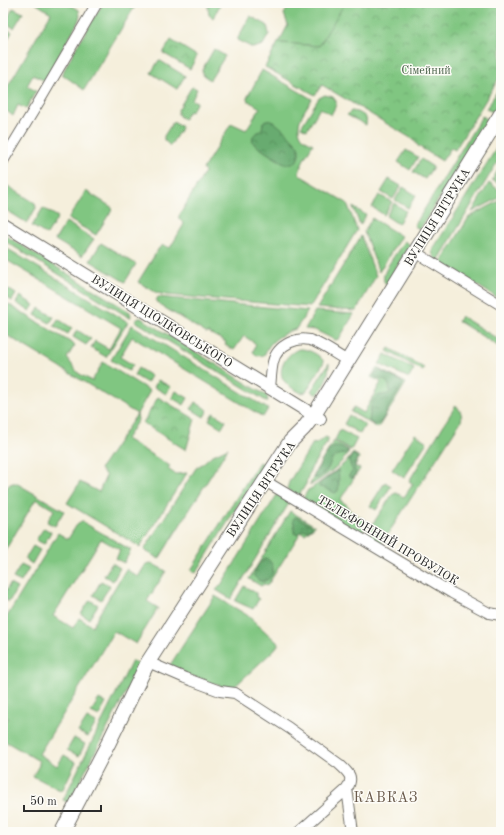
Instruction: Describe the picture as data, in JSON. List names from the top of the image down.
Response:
{
  "streets": {
    "main road": ["ВУЛИЦЯ ВІТРУКА"],
    "street": ["ВУЛИЦЯ ЦІОЛКОВСЬКОГО", "ТЕЛЕФОННИЙ ПРОВУЛОК"]
  },
  "crossings": [
    ["ВУЛИЦЯ ВІТРУКА", "ВУЛИЦЯ ЦІОЛКОВСЬКОГО"],
    ["ВУЛИЦЯ ВІТРУКА", "ТЕЛЕФОННИЙ ПРОВУЛОК"]
  ],
  "districts": ["КАВКАЗ"],
  "parks": ["Сімейний"],
  "scale_bar": "50 m"
}
